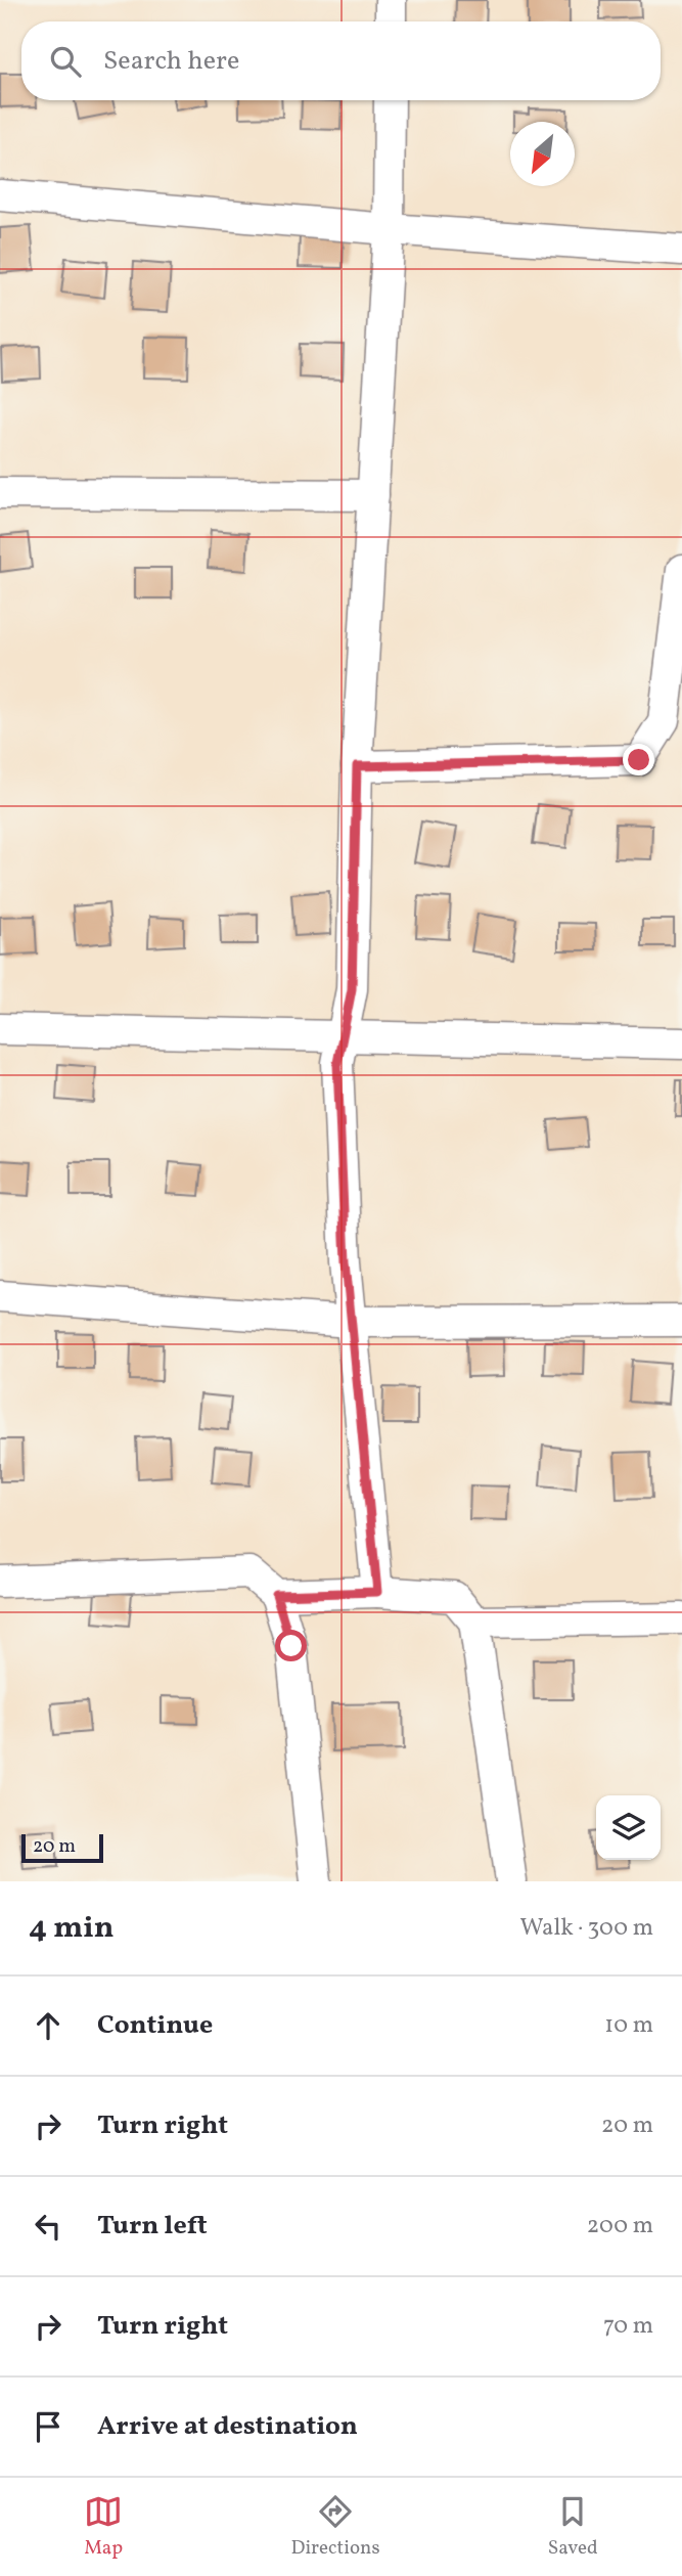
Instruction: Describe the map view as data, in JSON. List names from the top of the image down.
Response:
{
  "scale_bar": "20 m",
  "north": "bottom left",
  "page": {
    "search": "Search here",
    "scale": "20 m",
    "heading": ["4 min", "Walk · 300 m"],
    "list": [
      ["Continue", "10 m"],
      ["Turn right", "20 m"],
      ["Turn left", "200 m"],
      ["Turn right", "70 m"],
      "Arrive at destination"
    ],
    "nav": ["Map", "Directions", "Saved"]
  }
}
